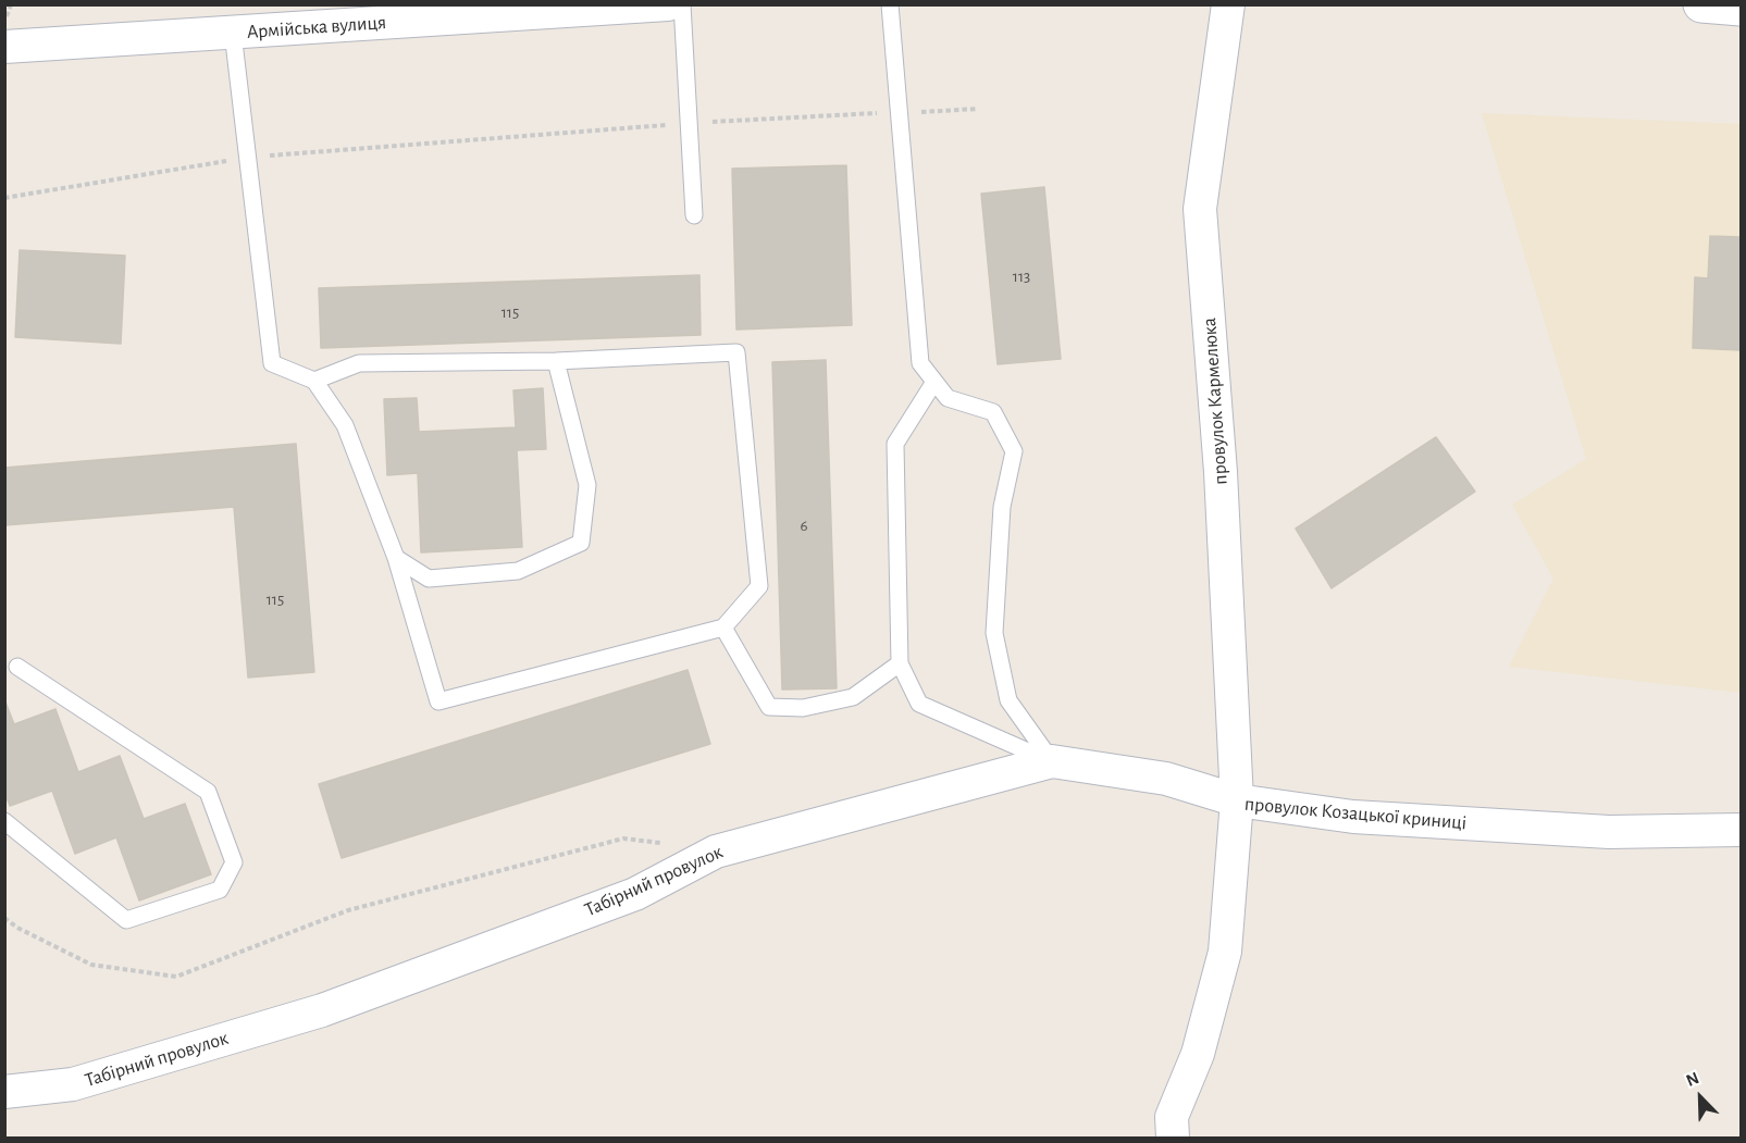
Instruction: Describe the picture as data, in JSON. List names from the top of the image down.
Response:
{
  "streets": {
    "street": [
      "Армійська вулиця",
      "провулок Кармелюка",
      "провулок Козацької криниці",
      "Табірний провулок"
    ]
  },
  "crossings": [
    ["провулок Кармелюка", "провулок Козацької криниці"],
    ["провулок Кармелюка", "Табірний провулок"],
    ["провулок Козацької криниці", "Табірний провулок"]
  ],
  "house_numbers": [
    "113",
    "115",
    "6",
    "115"
  ],
  "north": "top left"
}
